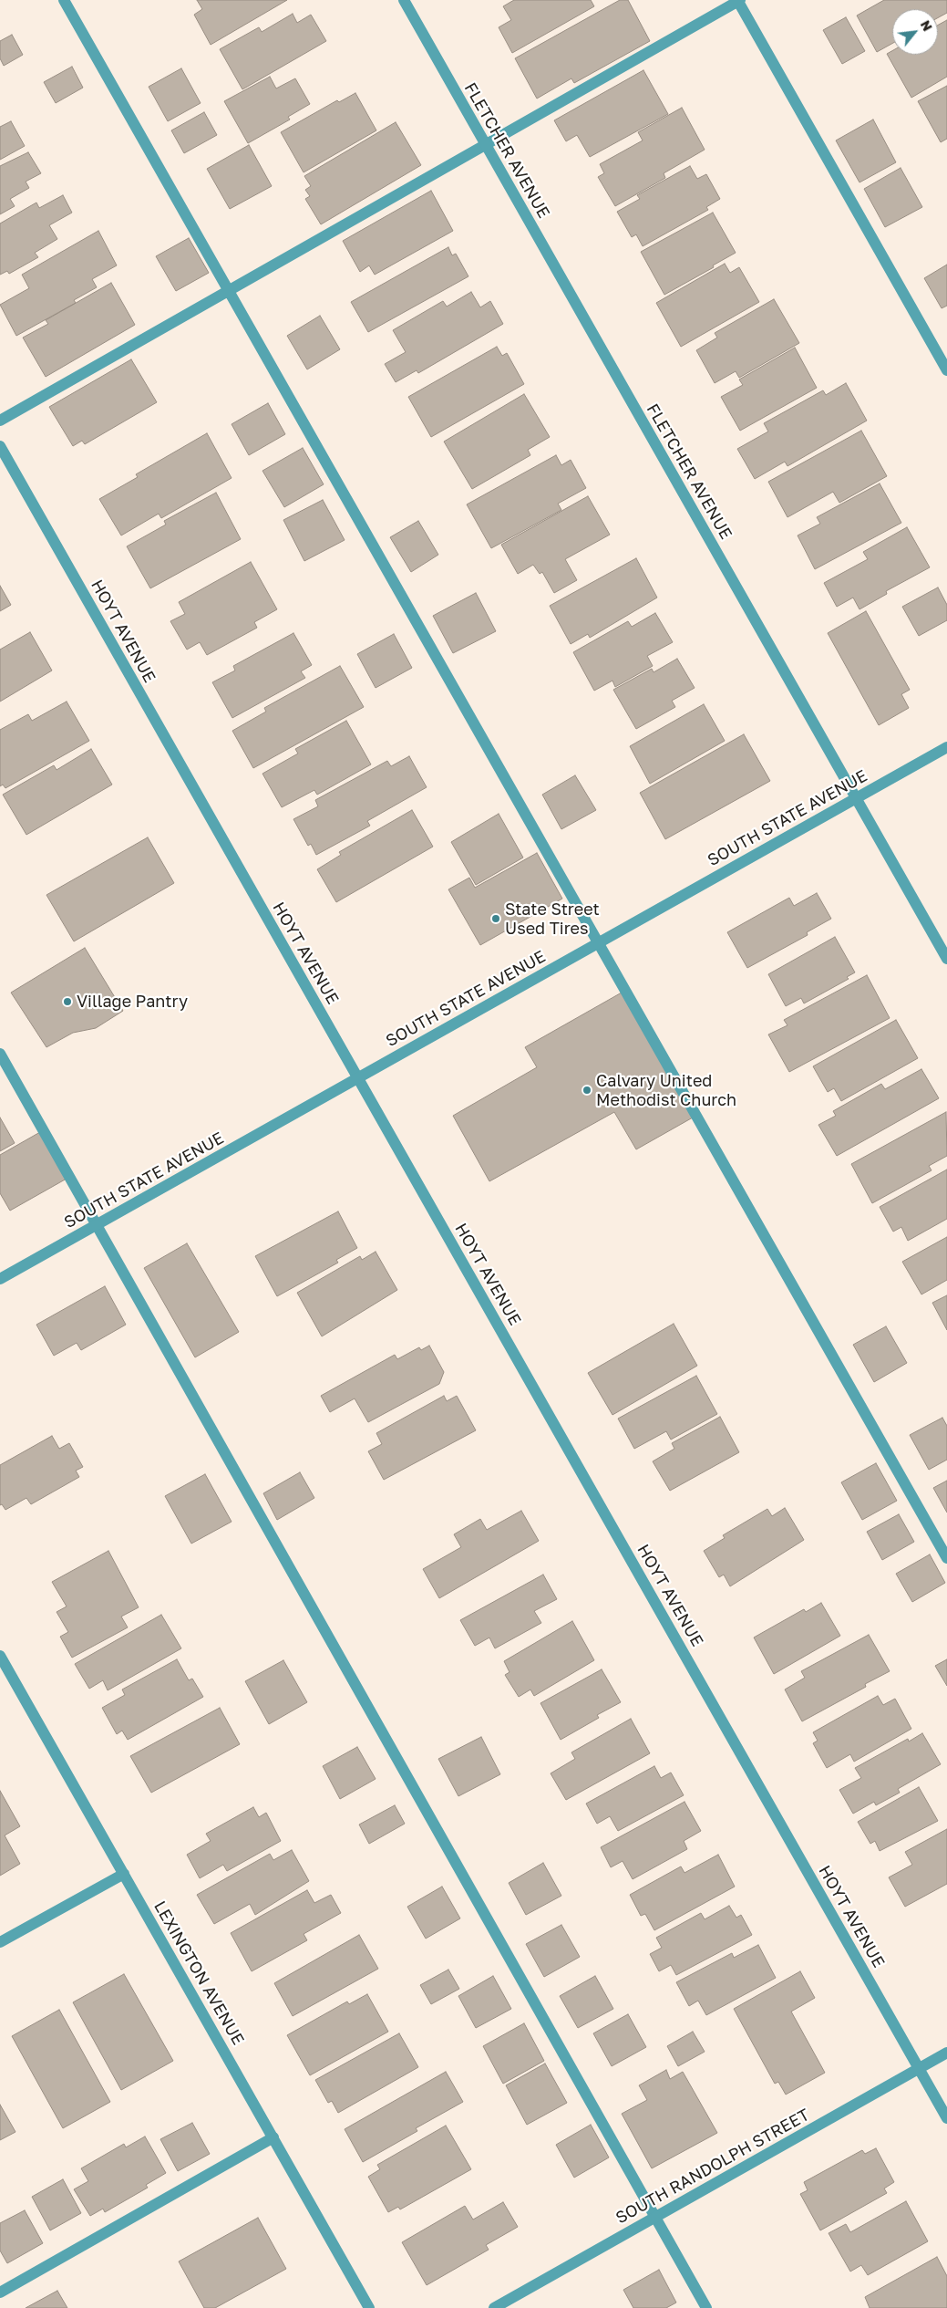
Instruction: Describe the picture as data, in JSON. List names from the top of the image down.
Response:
{
  "streets": {
    "street": [
      "FLETCHER AVENUE",
      "HOYT AVENUE",
      "SOUTH STATE AVENUE",
      "LEXINGTON AVENUE",
      "SOUTH RANDOLPH STREET"
    ]
  },
  "crossings": [
    ["FLETCHER AVENUE", "SOUTH STATE AVENUE"],
    ["HOYT AVENUE", "SOUTH STATE AVENUE"],
    ["HOYT AVENUE", "SOUTH RANDOLPH STREET"]
  ],
  "places": ["State Street Used Tires", "Village Pantry", "Calvary United Methodist Church"],
  "north": "top right"
}
